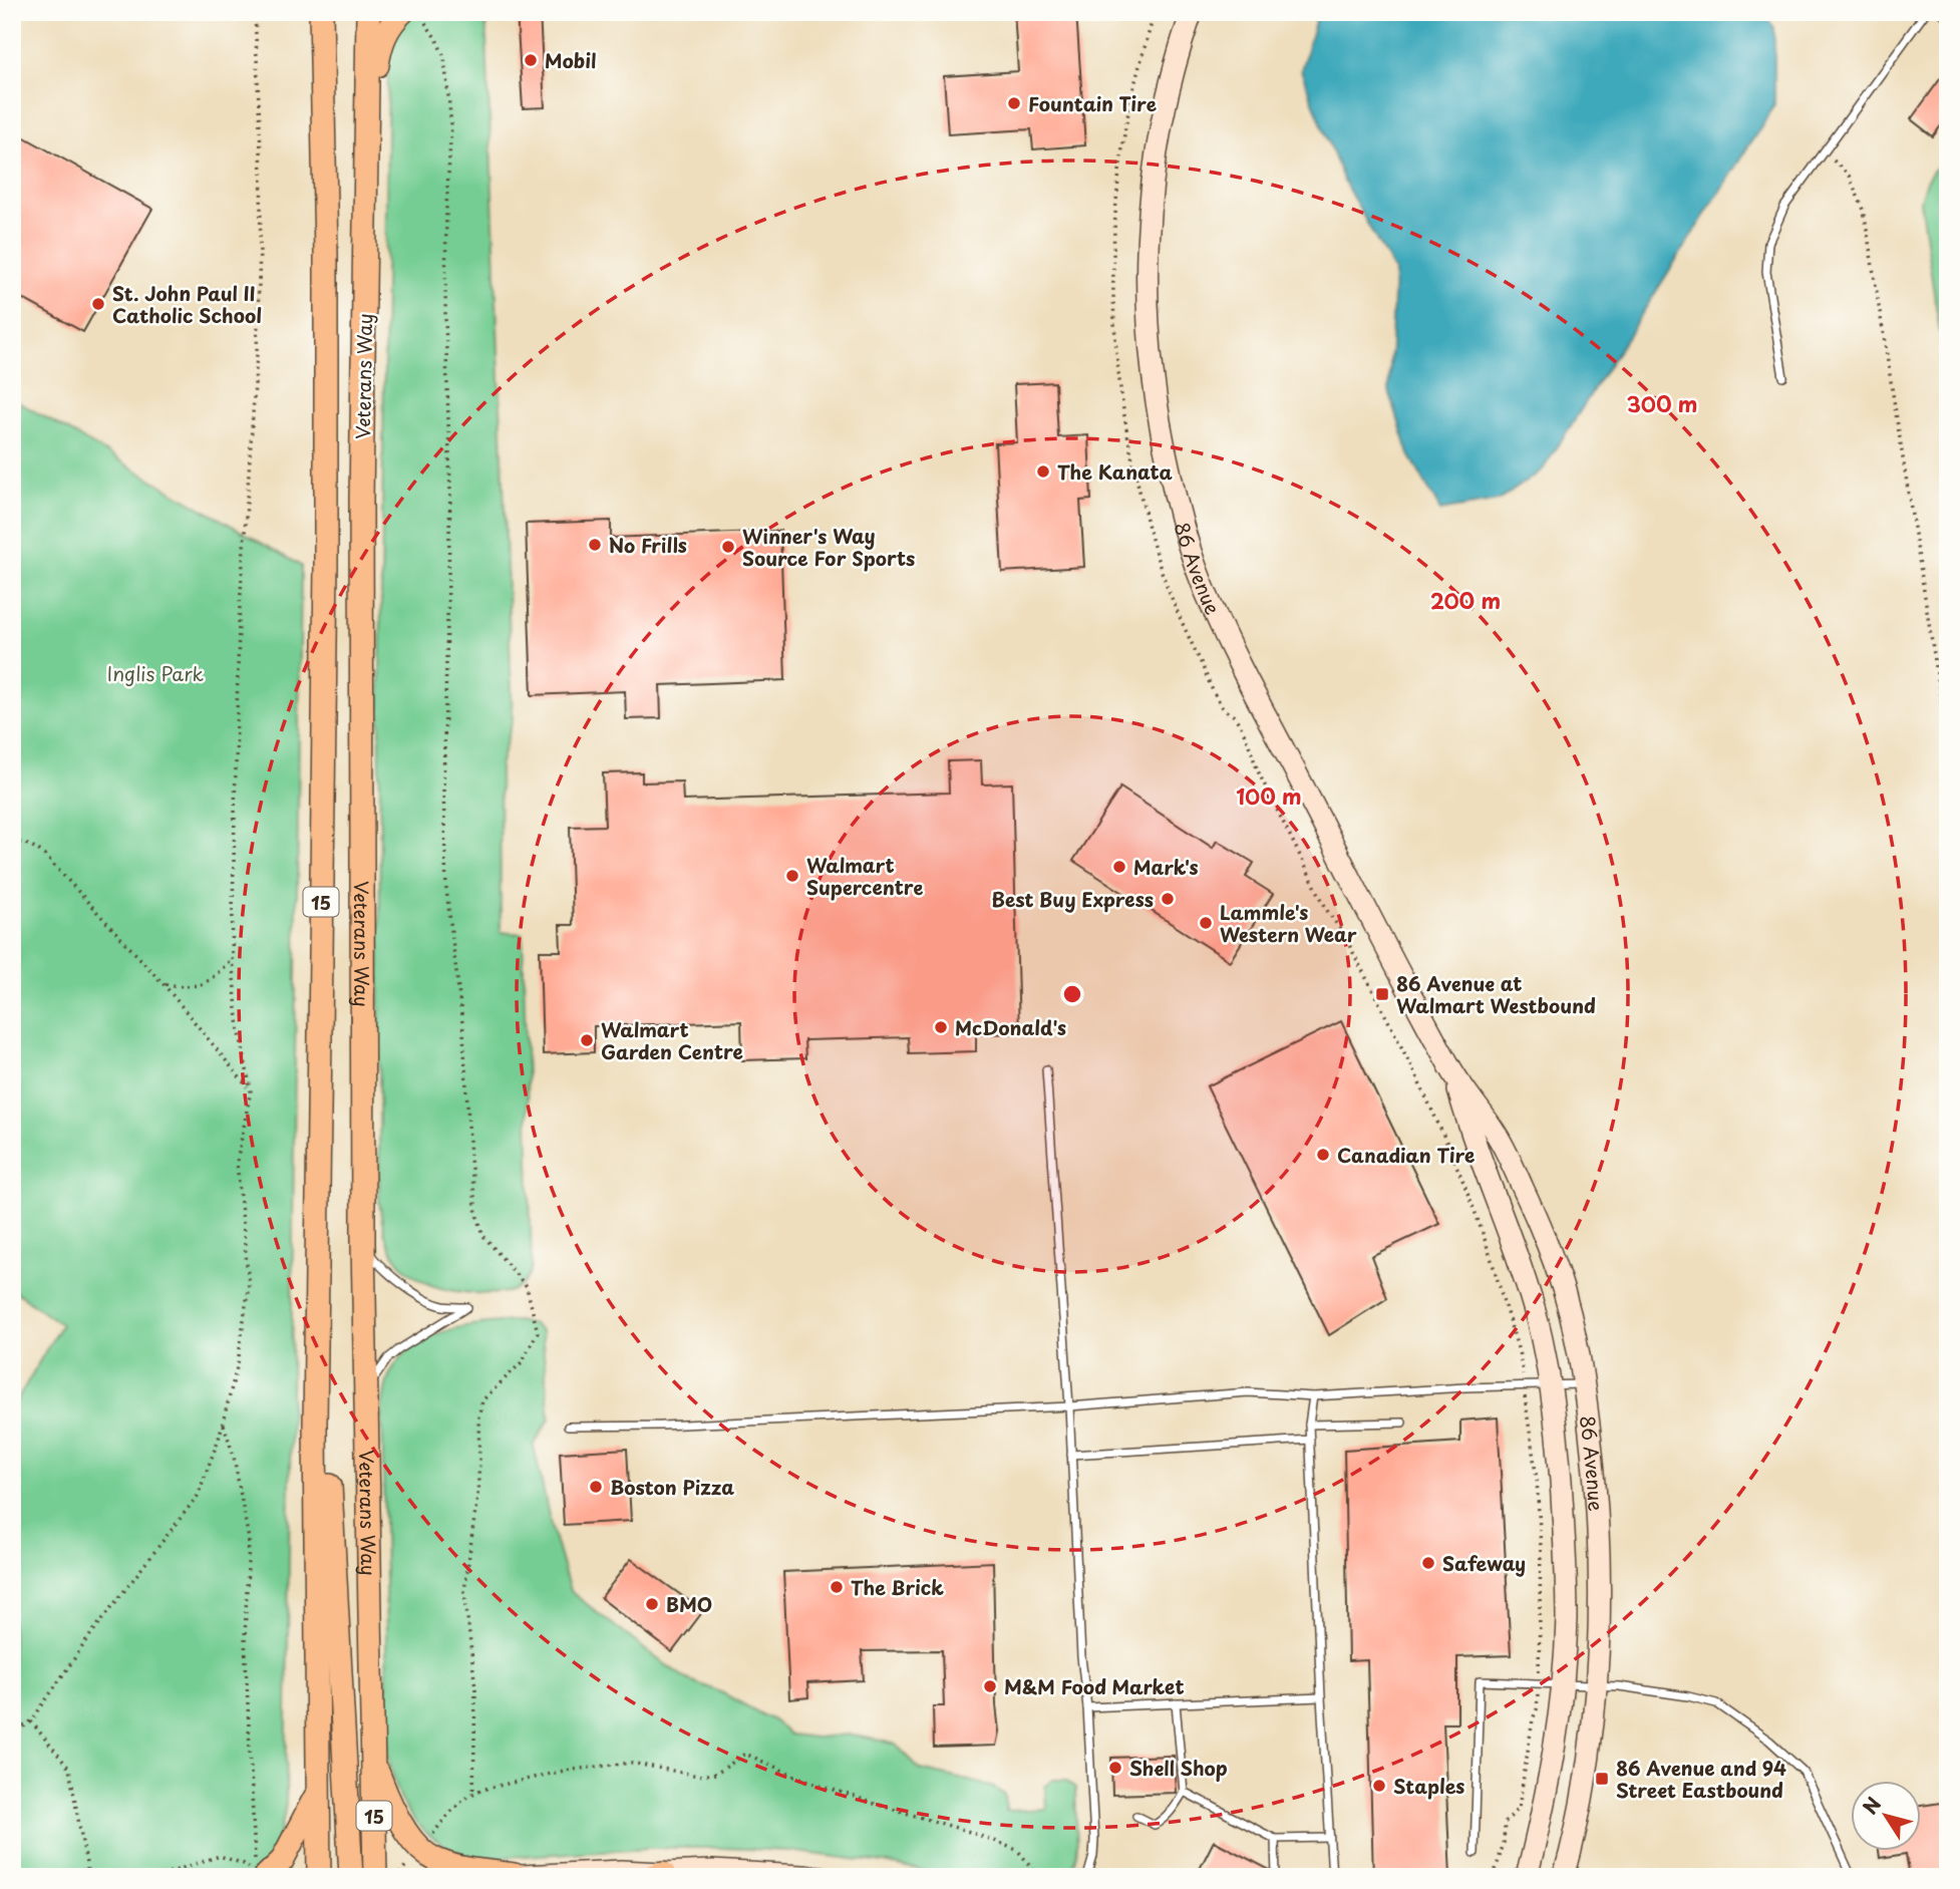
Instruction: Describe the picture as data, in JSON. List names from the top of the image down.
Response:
{
  "streets": {
    "main road": ["Veterans Way", "15"],
    "street": ["86 Avenue"]
  },
  "parks": ["Inglis Park"],
  "places": {
    "other": [
      "Mobil",
      "Fountain Tire",
      "St. John Paul II Catholic School",
      "The Kanata",
      "No Frills",
      "Winner's Way Source For Sports",
      "Mark's",
      "Walmart Supercentre",
      "Best Buy Express",
      "Lammle's Western Wear",
      "McDonald's",
      "Walmart Garden Centre",
      "Canadian Tire",
      "Boston Pizza",
      "Safeway",
      "The Brick",
      "BMO",
      "M&M Food Market",
      "Shell Shop",
      "Staples"
    ],
    "transit": ["86 Avenue at Walmart Westbound", "86 Avenue and 94 Street Eastbound"]
  },
  "north": "top left",
  "rings": ["300 m", "200 m", "100 m"]
}
